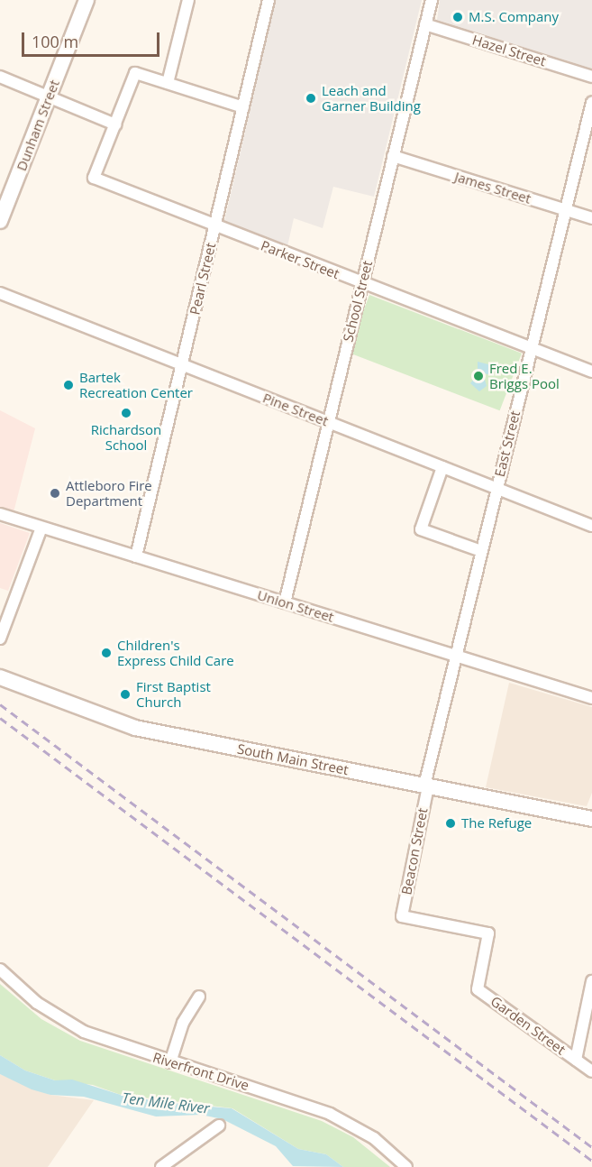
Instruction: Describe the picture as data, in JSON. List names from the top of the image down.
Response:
{
  "streets": {
    "main road": ["Dunham Street", "South Main Street"],
    "street": [
      "Hazel Street",
      "James Street",
      "Parker Street",
      "Pearl Street",
      "School Street",
      "Pine Street",
      "East Street",
      "Union Street",
      "Beacon Street",
      "Garden Street",
      "Riverfront Drive"
    ]
  },
  "crossings": [
    ["Hazel Street", "School Street"],
    ["James Street", "School Street"],
    ["James Street", "East Street"],
    ["Parker Street", "Pearl Street"],
    ["Parker Street", "School Street"],
    ["Parker Street", "East Street"],
    ["Pearl Street", "Pine Street"],
    ["Pearl Street", "Union Street"],
    ["School Street", "Pine Street"],
    ["School Street", "Union Street"],
    ["Pine Street", "East Street"],
    ["East Street", "Union Street"],
    ["East Street", "South Main Street"],
    ["East Street", "Beacon Street"],
    ["South Main Street", "Beacon Street"],
    ["Beacon Street", "Garden Street"]
  ],
  "water": ["Ten Mile River"],
  "places": [
    "M.S. Company",
    "Leach and Garner Building",
    "Fred E. Briggs Pool",
    "Bartek Recreation Center",
    "Richardson School",
    "Attleboro Fire Department",
    "Children's Express Child Care",
    "First Baptist Church",
    "The Refuge"
  ],
  "scale_bar": "100 m"
}
